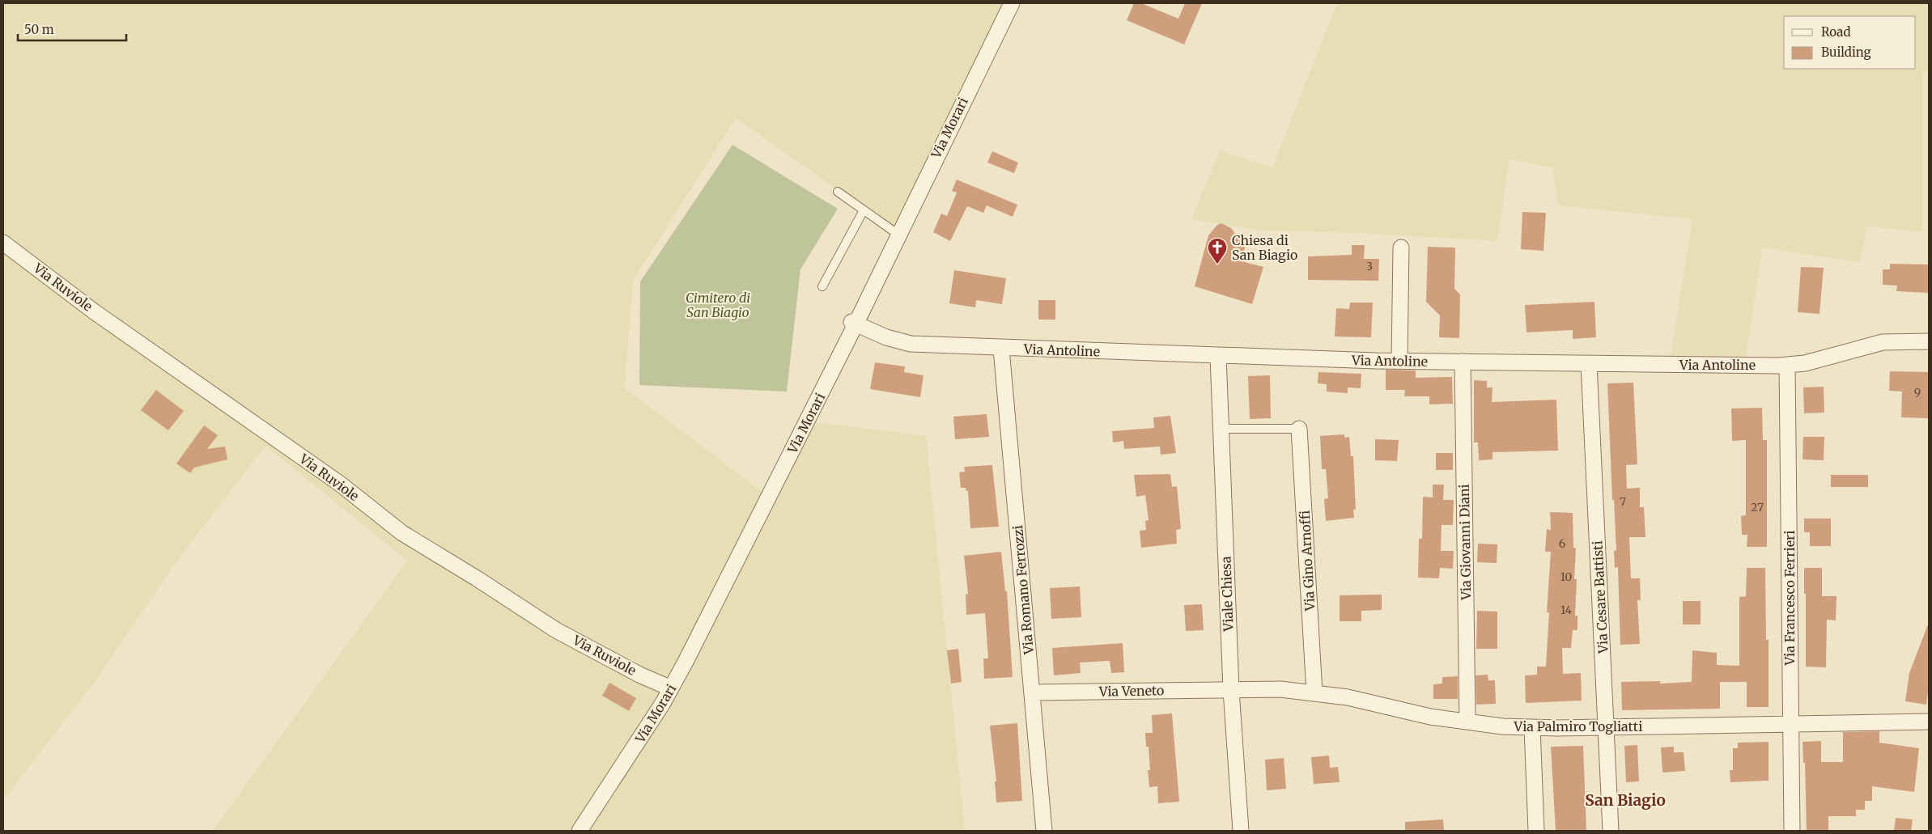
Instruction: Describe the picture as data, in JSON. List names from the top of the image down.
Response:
{
  "streets": {
    "street": [
      "Via Morari",
      "Via Ruviole",
      "Via Antoline",
      "Via Giovanni Diani",
      "Via Gino Arnoffi",
      "Via Romano Ferrozzi",
      "Viale Chiesa",
      "Via Cesare Battisti",
      "Via Francesco Ferrieri",
      "Via Veneto",
      "Via Palmiro Togliatti"
    ]
  },
  "crossings": [
    ["Via Morari", "Via Ruviole"],
    ["Via Morari", "Via Antoline"],
    ["Via Antoline", "Via Giovanni Diani"],
    ["Via Antoline", "Via Romano Ferrozzi"],
    ["Via Antoline", "Viale Chiesa"],
    ["Via Antoline", "Via Cesare Battisti"],
    ["Via Antoline", "Via Francesco Ferrieri"],
    ["Via Giovanni Diani", "Via Palmiro Togliatti"],
    ["Via Gino Arnoffi", "Via Palmiro Togliatti"],
    ["Via Romano Ferrozzi", "Via Veneto"],
    ["Viale Chiesa", "Via Veneto"],
    ["Viale Chiesa", "Via Palmiro Togliatti"],
    ["Via Cesare Battisti", "Via Palmiro Togliatti"],
    ["Via Francesco Ferrieri", "Via Palmiro Togliatti"],
    ["Via Veneto", "Via Palmiro Togliatti"]
  ],
  "districts": ["San Biagio"],
  "parks": ["Cimitero di San Biagio"],
  "places": {
    "church": ["Chiesa di San Biagio"]
  },
  "house_numbers": [
    "3",
    "9",
    "7",
    "27",
    "6",
    "10",
    "14"
  ],
  "legend": ["Road", "Building"],
  "scale_bar": "50 m"
}
